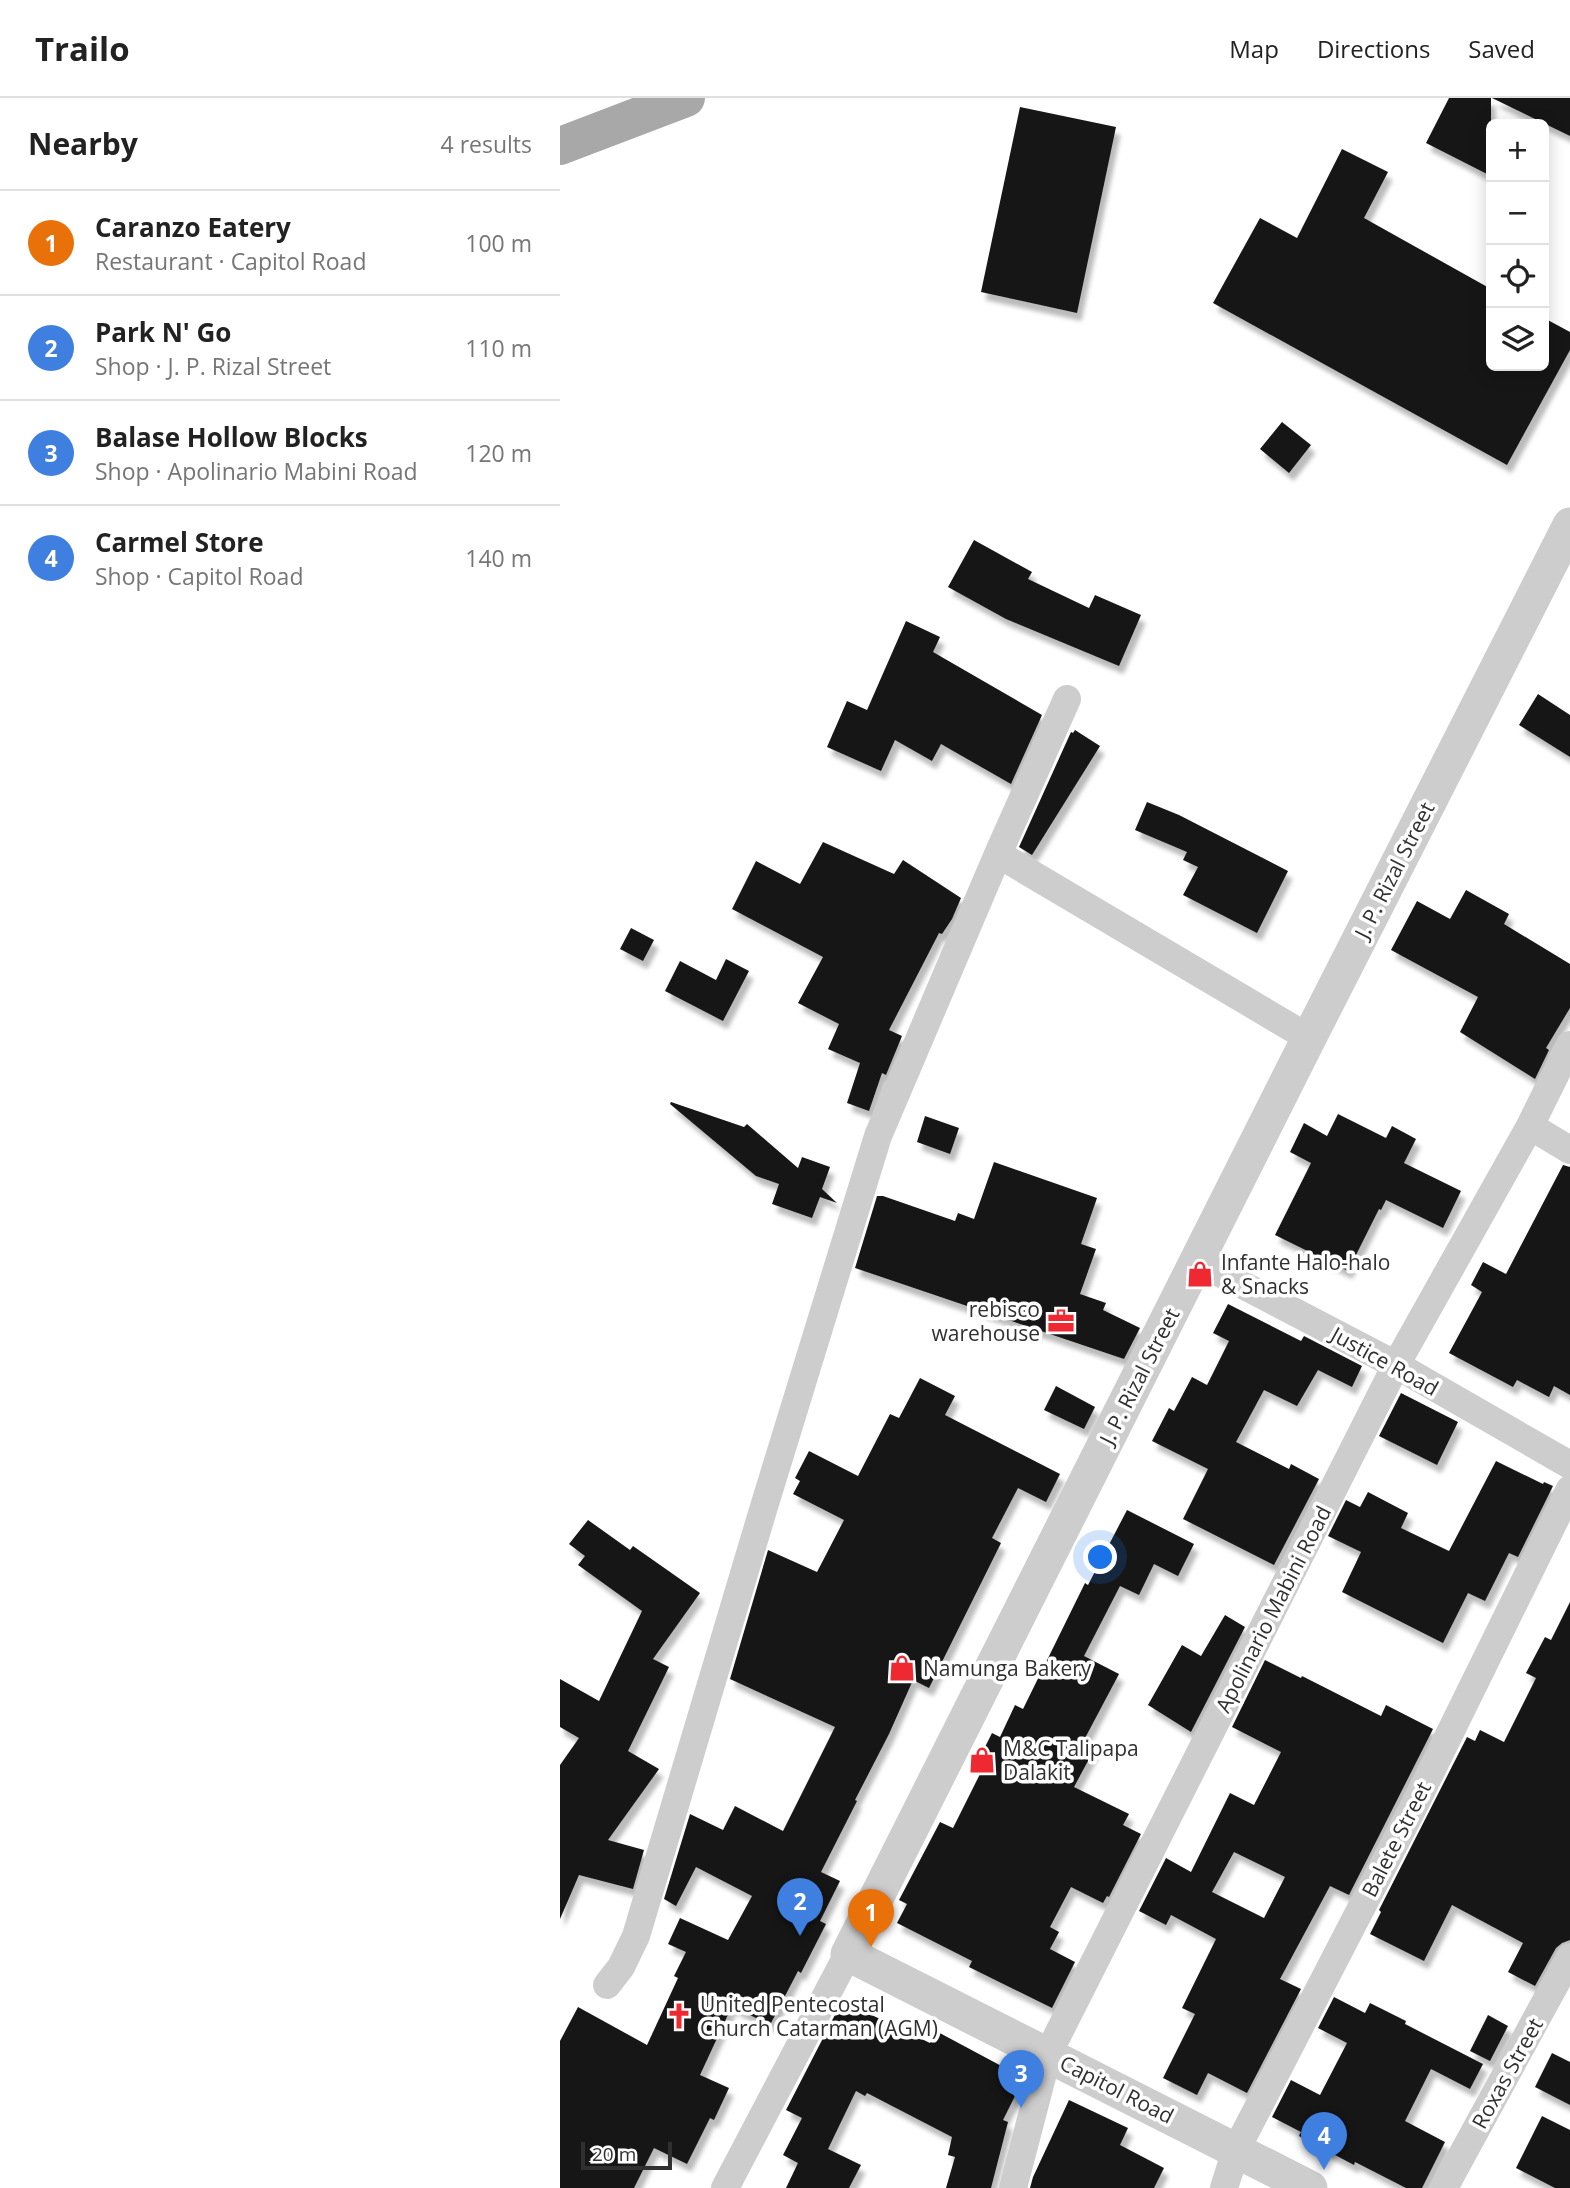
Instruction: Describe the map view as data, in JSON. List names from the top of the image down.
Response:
{
  "streets": {
    "street": [
      "J. P. Rizal Street",
      "Justice Road",
      "Apolinario Mabini Road",
      "Balete Street",
      "Roxas Street",
      "Capitol Road"
    ]
  },
  "crossings": [
    ["J. P. Rizal Street", "Justice Road"],
    ["J. P. Rizal Street", "Capitol Road"],
    ["Justice Road", "Apolinario Mabini Road"],
    ["Apolinario Mabini Road", "Capitol Road"],
    ["Balete Street", "Capitol Road"]
  ],
  "places": {
    "shop": ["Infante Halo-halo & Snacks", "Namunga Bakery", "M&C Talipapa Dalakit"],
    "office": ["rebisco warehouse"],
    "church": ["United Pentecostal Church Catarman (AGM)"]
  },
  "scale_bar": "20 m",
  "page": {
    "header": "Trailo",
    "nav": ["Map", "Directions", "Saved"],
    "heading": ["Nearby", "4 results"],
    "map_buttons": ["+", "−"],
    "list": [
      {
        "mark": "1",
        "name": "Caranzo Eatery",
        "note": "Restaurant · Capitol Road",
        "value": "100 m"
      },
      {
        "mark": "2",
        "name": "Park N' Go",
        "note": "Shop · J. P. Rizal Street",
        "value": "110 m"
      },
      {
        "mark": "3",
        "name": "Balase Hollow Blocks",
        "note": "Shop · Apolinario Mabini Road",
        "value": "120 m"
      },
      {
        "mark": "4",
        "name": "Carmel Store",
        "note": "Shop · Capitol Road",
        "value": "140 m"
      }
    ],
    "pins": [
      "2",
      "1",
      "3",
      "4"
    ],
    "scale": "20 m"
  }
}
